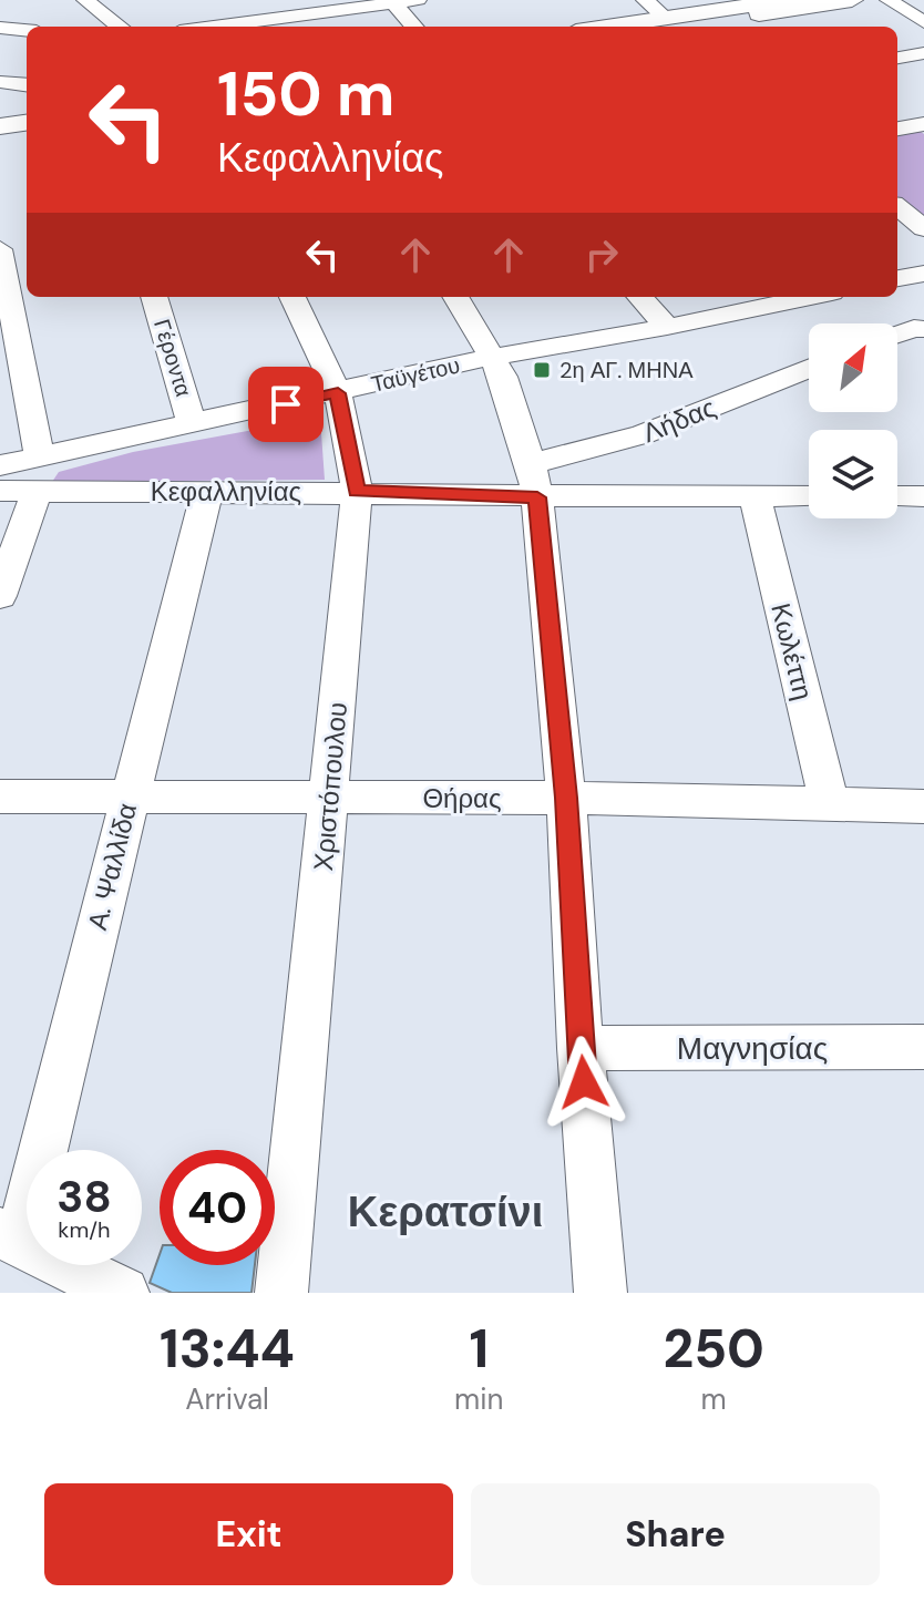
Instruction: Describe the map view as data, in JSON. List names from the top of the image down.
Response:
{
  "streets": {
    "street": [
      "Γέροντα",
      "Ταϋγέτου",
      "Λήδας",
      "Κεφαλληνίας",
      "Κωλέττη",
      "Χριστόπουλου",
      "Θήρας",
      "Α. Ψαλλίδα",
      "Μαγνησίας"
    ]
  },
  "crossings": [
    ["Γέροντα", "Ταϋγέτου"],
    ["Ταϋγέτου", "Χριστόπουλου"],
    ["Λήδας", "Κεφαλληνίας"],
    ["Κεφαλληνίας", "Κωλέττη"],
    ["Κεφαλληνίας", "Χριστόπουλου"],
    ["Κεφαλληνίας", "Α. Ψαλλίδα"],
    ["Κωλέττη", "Θήρας"],
    ["Χριστόπουλου", "Θήρας"],
    ["Θήρας", "Α. Ψαλλίδα"]
  ],
  "districts": ["Κερατσίνι"],
  "places": {
    "transit": ["2η ΑΓ. ΜΗΝΑ"]
  },
  "north": "top right",
  "page": {
    "turn": ["150 m", "Κεφαλληνίας"],
    "speed": "38 km/h",
    "limit": "40",
    "eta": [
      "13:44",
      "Arrival",
      "1",
      "min",
      "250",
      "m"
    ],
    "buttons": ["Exit", "Share"]
  }
}
